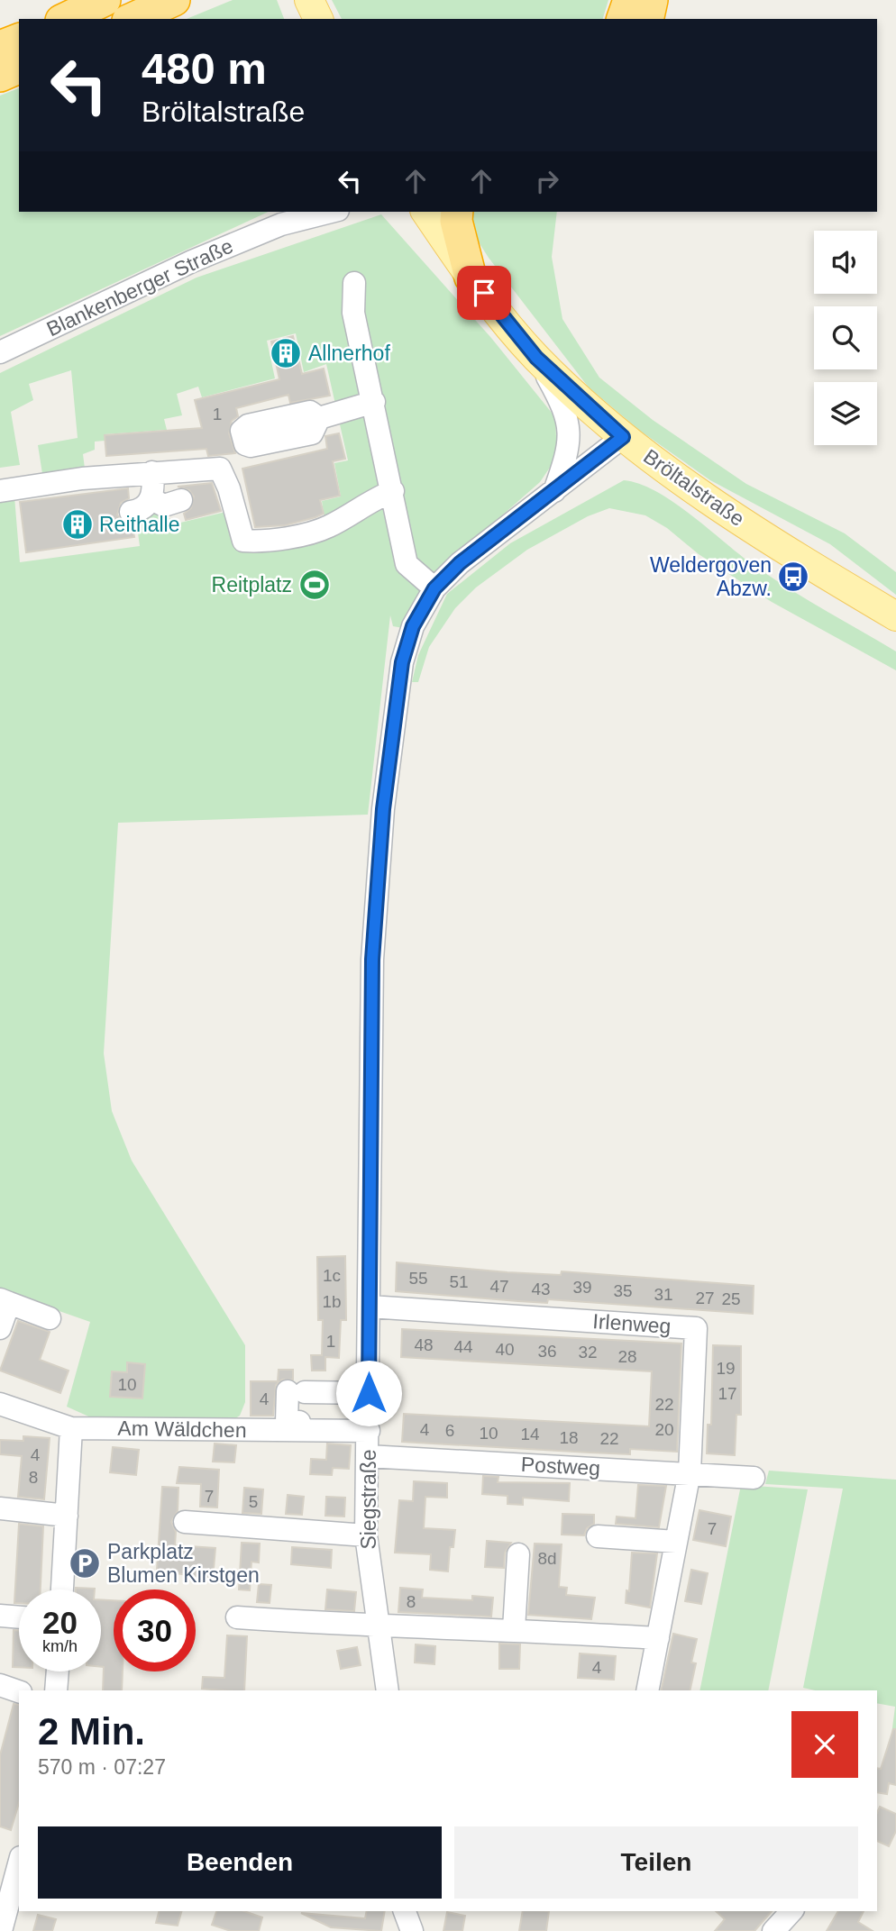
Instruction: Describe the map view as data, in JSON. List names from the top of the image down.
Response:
{
  "streets": {
    "main road": ["Bröltalstraße"],
    "street": [
      "Blankenberger Straße",
      "Irlenweg",
      "Am Wäldchen",
      "Postweg",
      "Siegstraße"
    ]
  },
  "crossings": [
    ["Bröltalstraße", "Siegstraße"],
    ["Irlenweg", "Postweg"],
    ["Irlenweg", "Siegstraße"],
    ["Am Wäldchen", "Siegstraße"],
    ["Postweg", "Siegstraße"]
  ],
  "places": {
    "building": ["Allnerhof", "Reithalle"],
    "bus stop": ["Weldergoven Abzw."],
    "sports": ["Reitplatz"],
    "parking": ["Parkplatz Blumen Kirstgen"]
  },
  "house_numbers": [
    "1",
    "1c",
    "55",
    "51",
    "47",
    "39",
    "43",
    "35",
    "31",
    "27",
    "25",
    "1b",
    "1",
    "48",
    "44",
    "40",
    "36",
    "32",
    "28",
    "19",
    "10",
    "17",
    "4",
    "22",
    "4",
    "20",
    "6",
    "10",
    "14",
    "18",
    "22",
    "4",
    "8",
    "7",
    "5",
    "7",
    "8d",
    "8",
    "4"
  ],
  "page": {
    "turn": ["480 m", "Bröltalstraße"],
    "speed": "20 km/h",
    "limit": "30",
    "heading": ["2 Min.", "570 m · 07:27"],
    "buttons": ["Beenden", "Teilen"]
  }
}
